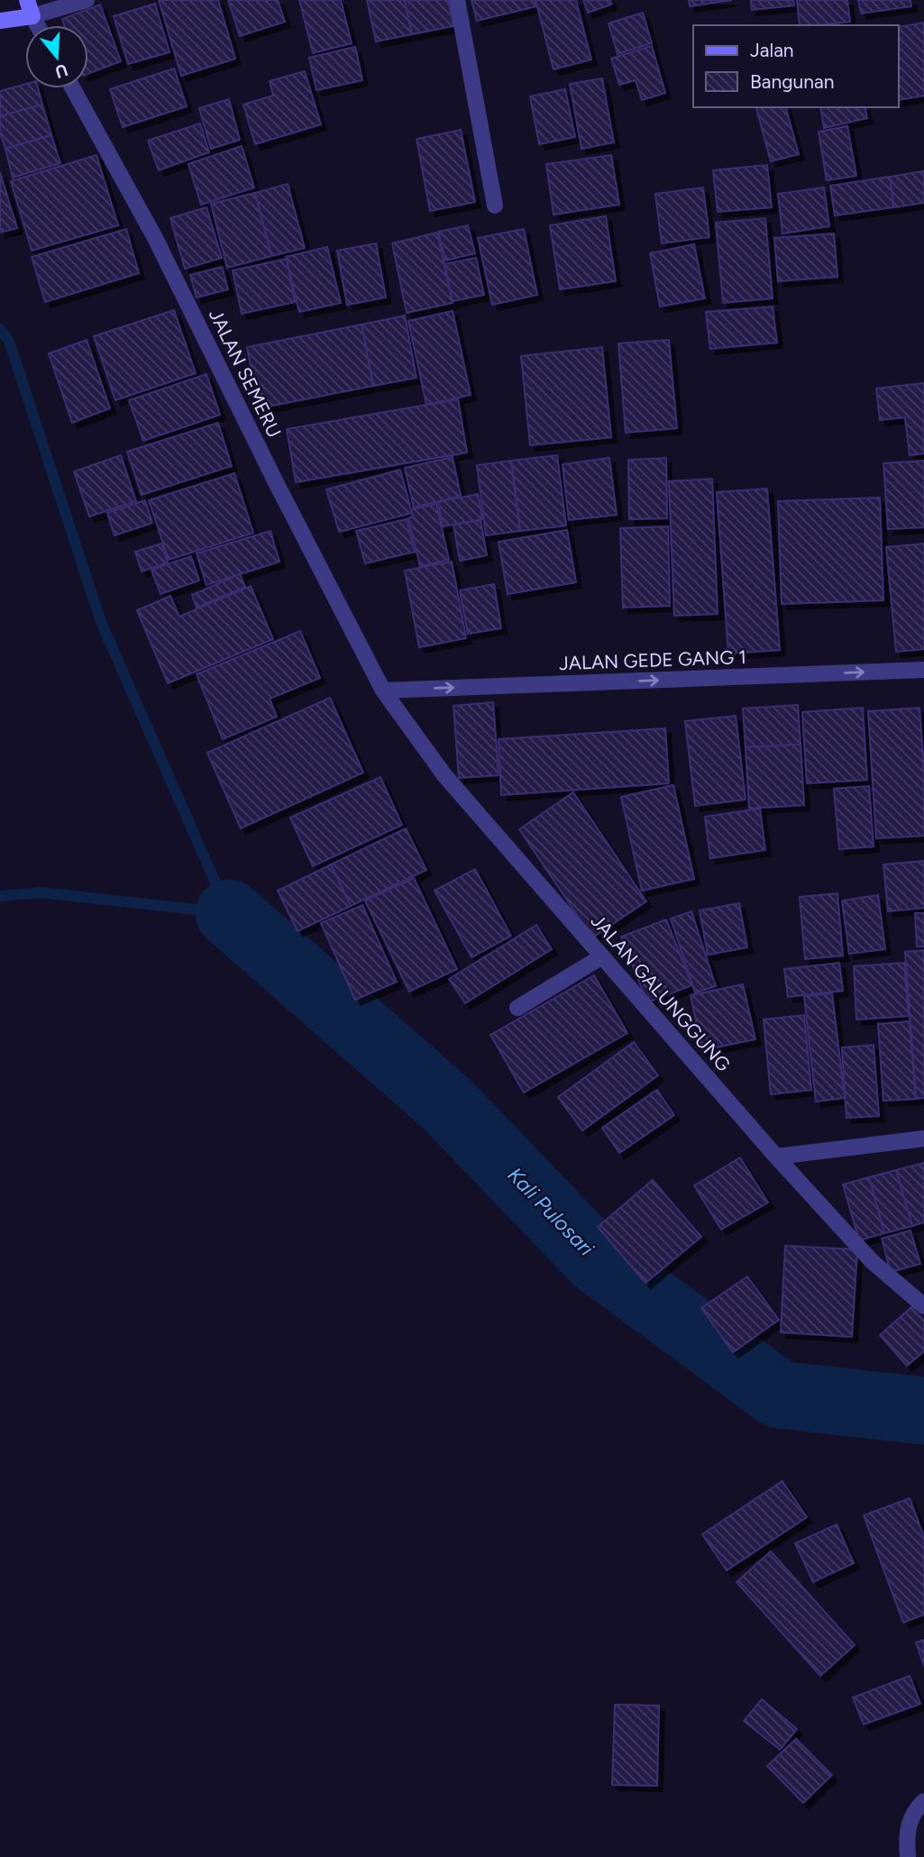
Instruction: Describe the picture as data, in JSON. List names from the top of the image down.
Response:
{
  "streets": {
    "street": ["JALAN SEMERU", "JALAN GEDE GANG 1", "JALAN GALUNGGUNG"]
  },
  "crossings": [
    ["JALAN SEMERU", "JALAN GEDE GANG 1"],
    ["JALAN SEMERU", "JALAN GALUNGGUNG"],
    ["JALAN GEDE GANG 1", "JALAN GALUNGGUNG"]
  ],
  "one_way": ["JALAN GEDE GANG 1"],
  "water": ["Kali Pulosari"],
  "legend": ["Jalan", "Bangunan"],
  "north": "bottom"
}
